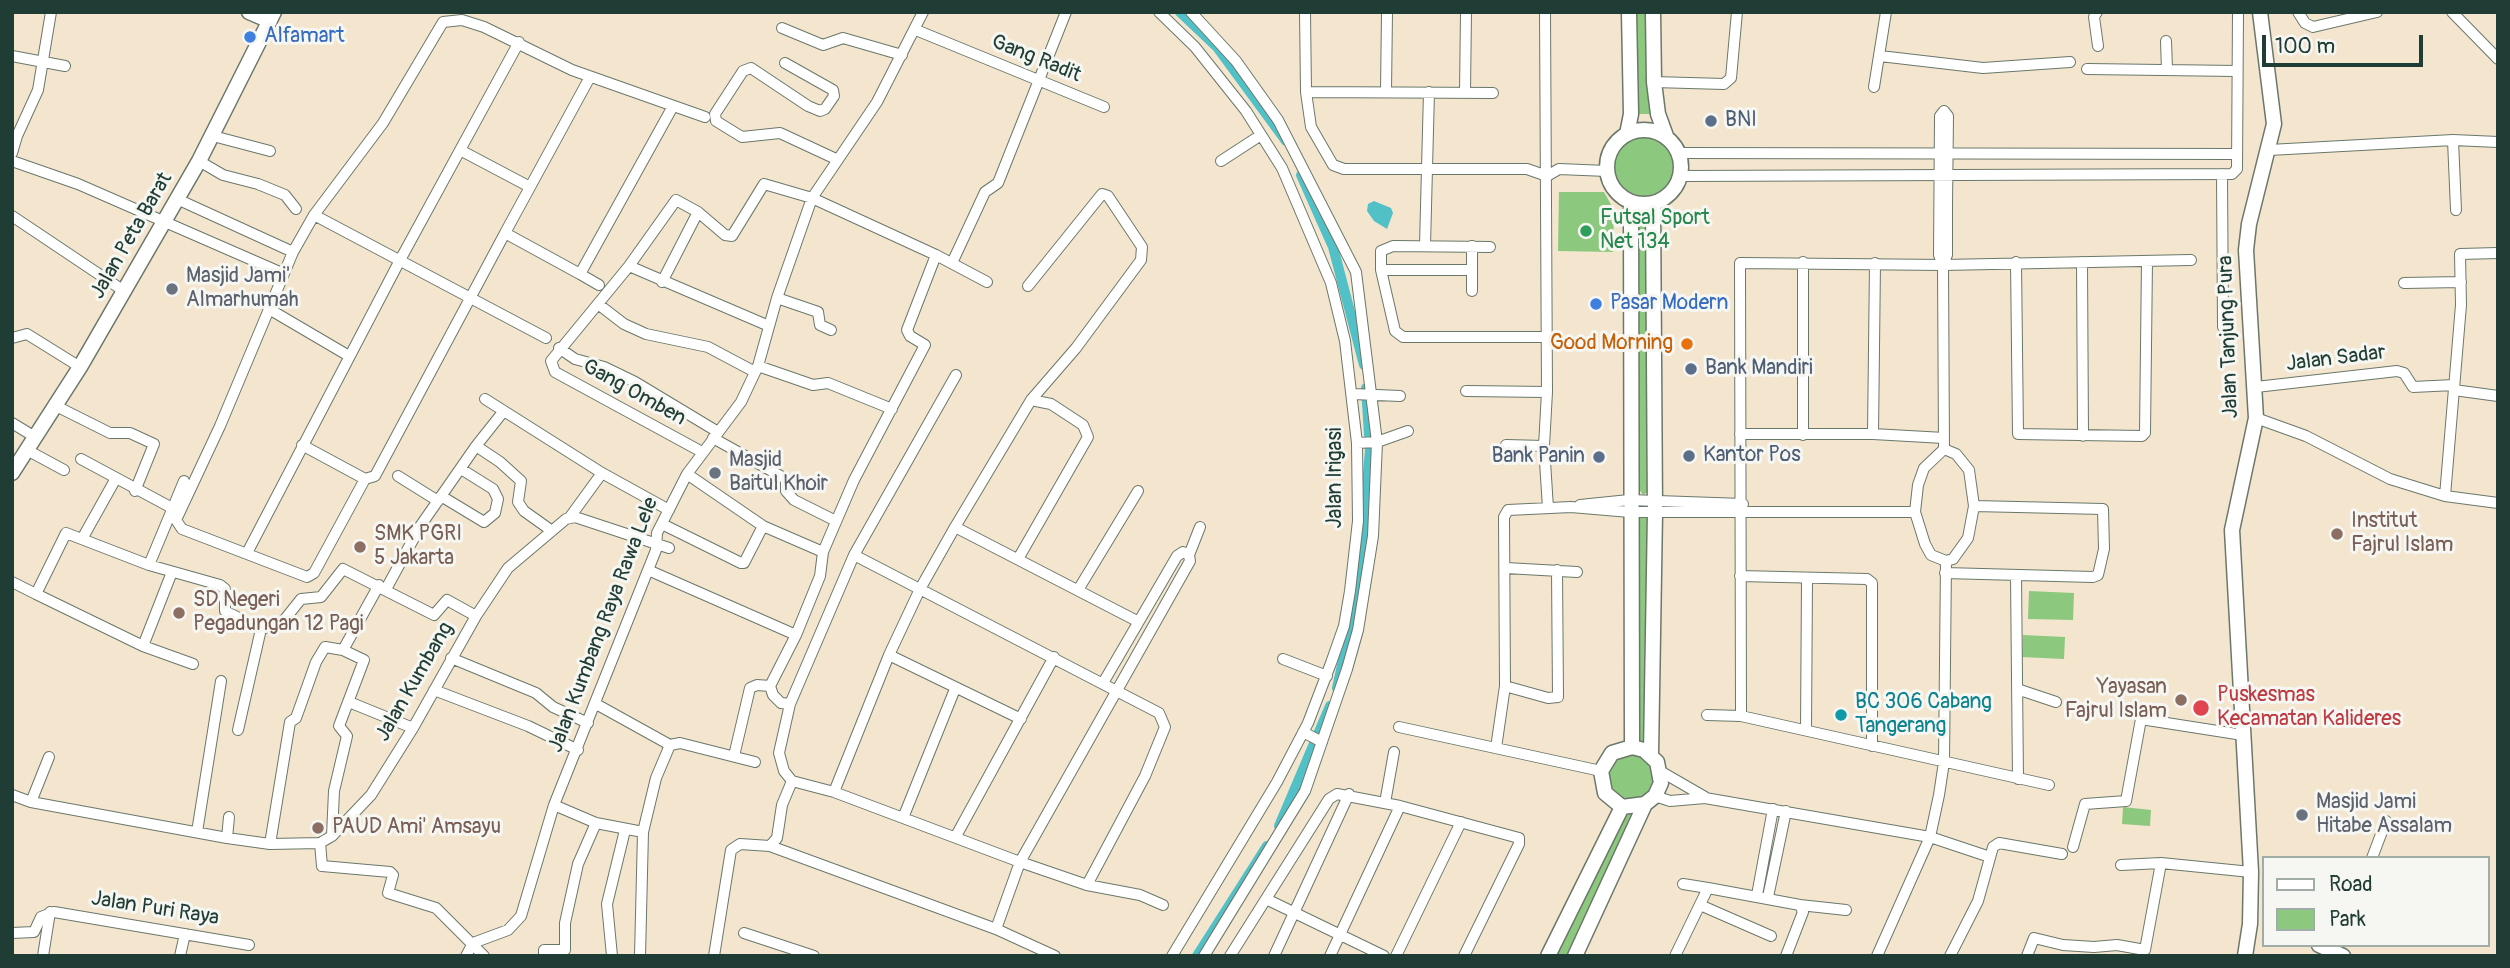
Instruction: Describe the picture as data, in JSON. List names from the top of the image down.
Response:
{
  "streets": {
    "street": [
      "Gang Radit",
      "Jalan Peta Barat",
      "Jalan Tanjung Pura",
      "Jalan Sadar",
      "Gang Omben",
      "Jalan Irigasi",
      "Jalan Kumbang Raya Rawa Lele",
      "Jalan Kumbang",
      "Jalan Puri Raya"
    ]
  },
  "crossings": [
    ["Gang Radit", "Jalan Kumbang Raya Rawa Lele"],
    ["Jalan Tanjung Pura", "Jalan Sadar"],
    ["Gang Omben", "Jalan Kumbang Raya Rawa Lele"]
  ],
  "places": [
    "Alfamart",
    "BNI",
    "Futsal Sport Net 134",
    "Masjid Jami' Almarhumah",
    "Pasar Modern",
    "Good Morning",
    "Bank Mandiri",
    "Kantor Pos",
    "Bank Panin",
    "Masjid Baitul Khoir",
    "Institut Fajrul Islam",
    "SMK PGRI 5 Jakarta",
    "SD Negeri Pegadungan 12 Pagi",
    "Yayasan Fajrul Islam",
    "Puskesmas Kecamatan Kalideres",
    "BC 306 Cabang Tangerang",
    "Masjid Jami Hitabe Assalam",
    "PAUD Ami' Amsayu"
  ],
  "legend": ["Road", "Park"],
  "scale_bar": "100 m"
}
